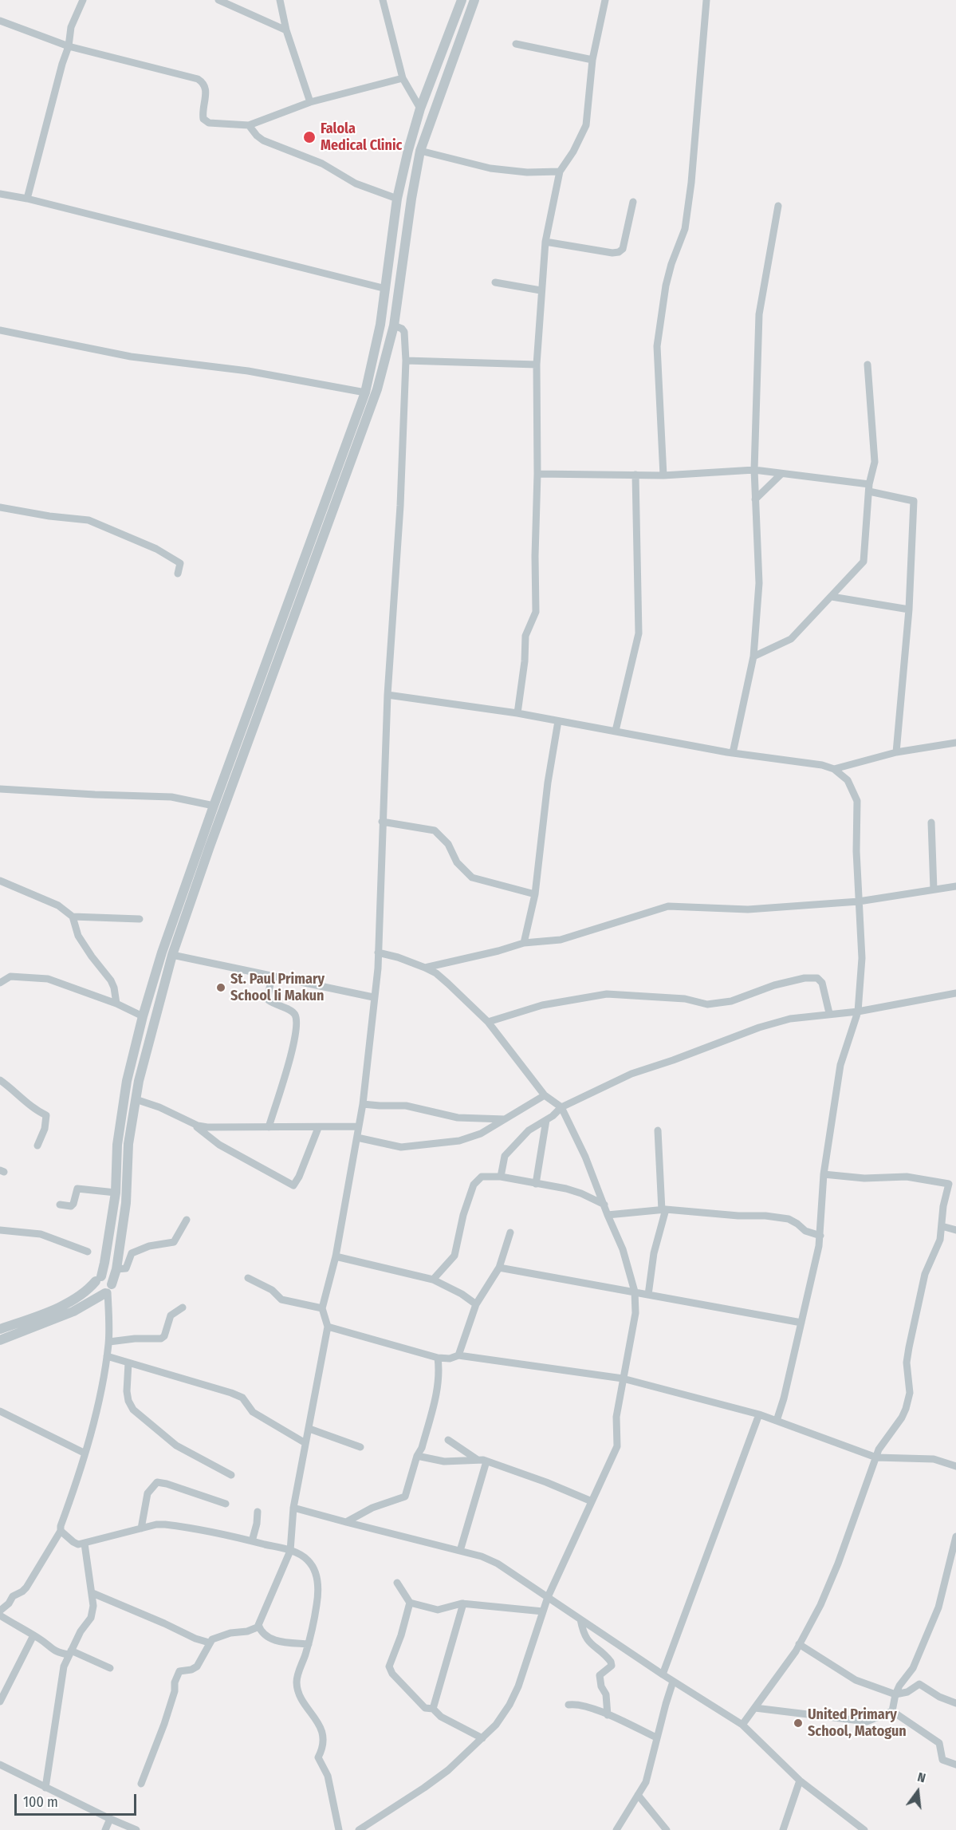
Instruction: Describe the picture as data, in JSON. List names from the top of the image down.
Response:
{
  "places": ["Falola Medical Clinic", "St. Paul Primary School Ii Makun", "United Primary School, Matogun"],
  "scale_bar": "100 m",
  "north": "top"
}
